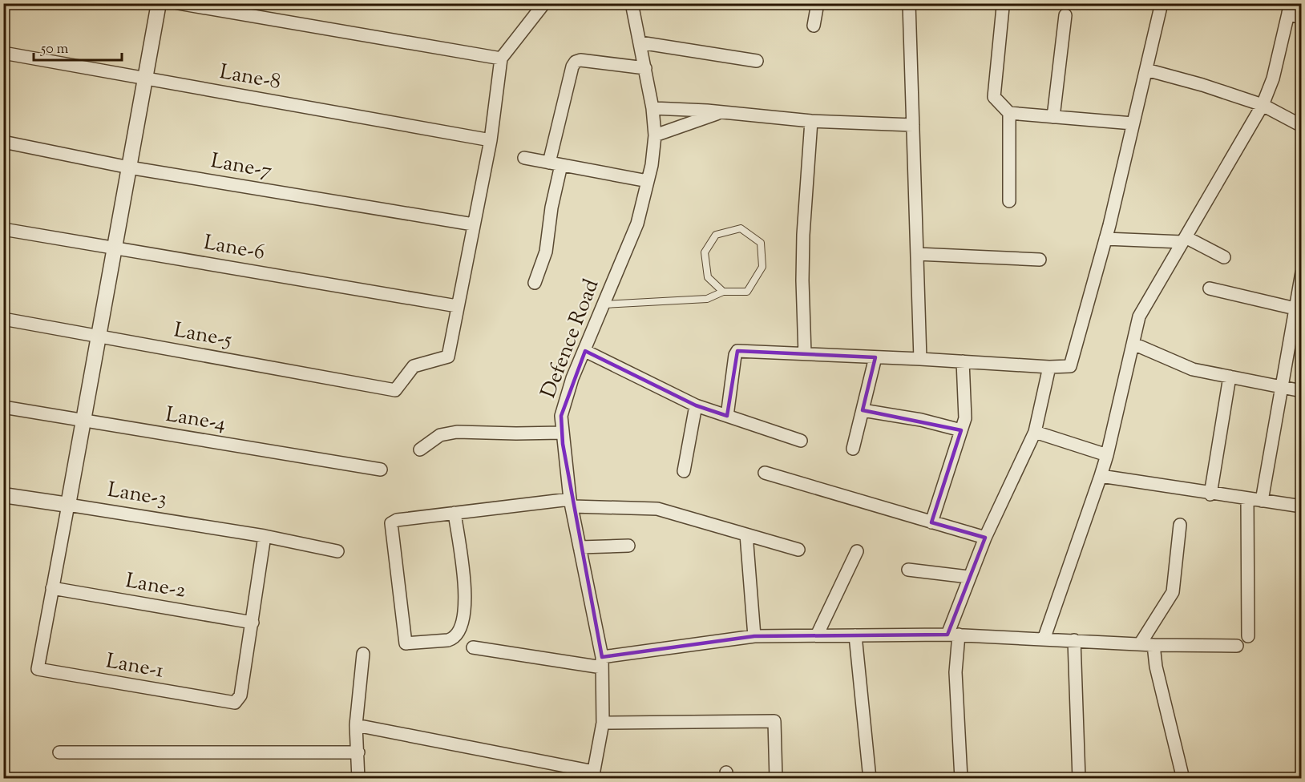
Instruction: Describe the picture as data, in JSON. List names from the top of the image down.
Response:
{
  "streets": {
    "street": [
      "Lane-8",
      "Lane-7",
      "Lane-6",
      "Lane-5",
      "Defence Road",
      "Lane-4",
      "Lane-3",
      "Lane-2",
      "Lane-1"
    ]
  },
  "crossings": [
    ["Lane-6", "Lane-5"],
    ["Lane-2", "Lane-1"]
  ],
  "scale_bar": "50 m"
}
